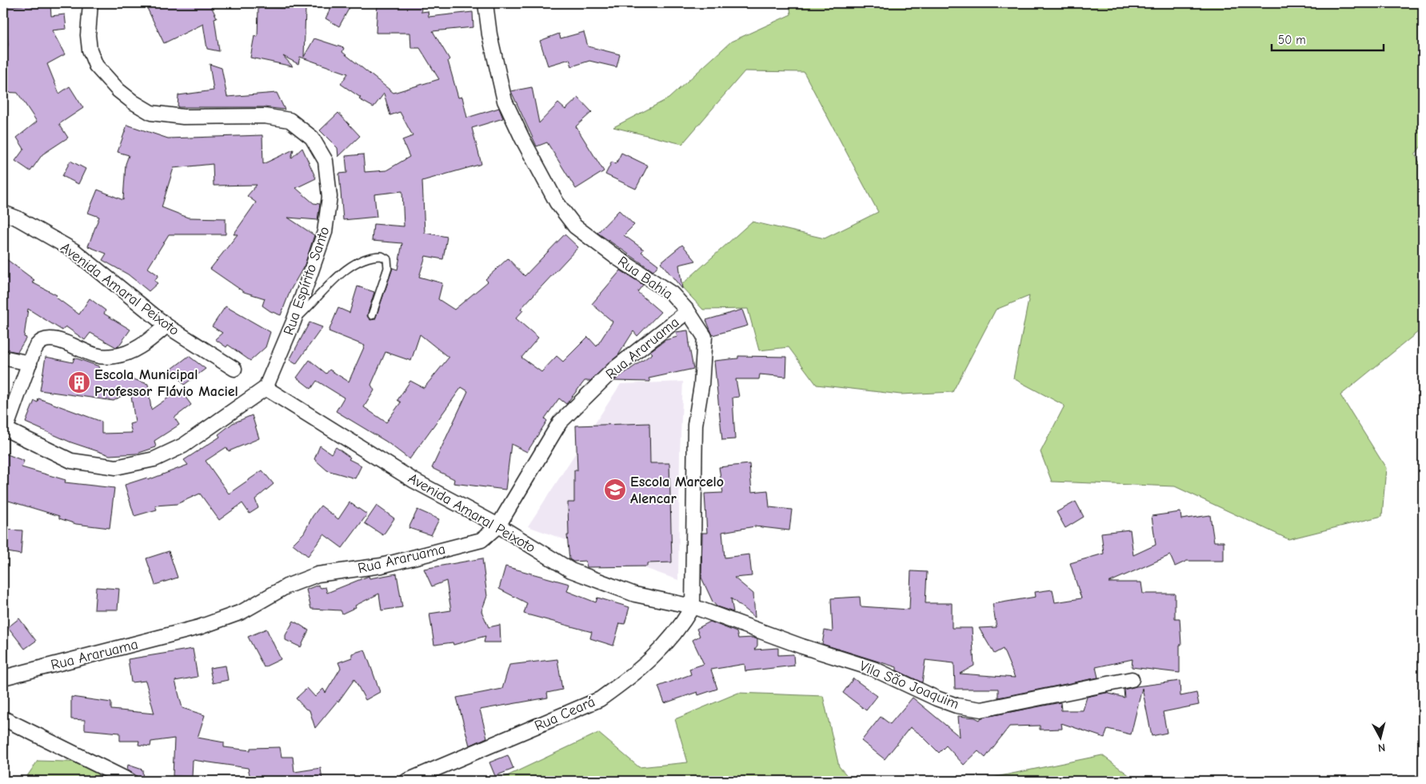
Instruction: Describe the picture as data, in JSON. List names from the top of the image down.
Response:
{
  "streets": {
    "street": [
      "Rua Bahia",
      "Rua Espírito Santo",
      "Avenida Amaral Peixoto",
      "Rua Araruama",
      "Vila São Joaquim",
      "Rua Ceará"
    ]
  },
  "crossings": [
    ["Rua Bahia", "Avenida Amaral Peixoto"],
    ["Rua Bahia", "Rua Araruama"],
    ["Rua Bahia", "Vila São Joaquim"],
    ["Rua Bahia", "Rua Ceará"],
    ["Rua Espírito Santo", "Avenida Amaral Peixoto"],
    ["Avenida Amaral Peixoto", "Rua Araruama"],
    ["Avenida Amaral Peixoto", "Vila São Joaquim"],
    ["Avenida Amaral Peixoto", "Rua Ceará"],
    ["Vila São Joaquim", "Rua Ceará"]
  ],
  "places": {
    "building": ["Escola Municipal Professor Flávio Maciel"],
    "school or university": ["Escola Marcelo Alencar"]
  },
  "scale_bar": "50 m",
  "north": "bottom"
}
